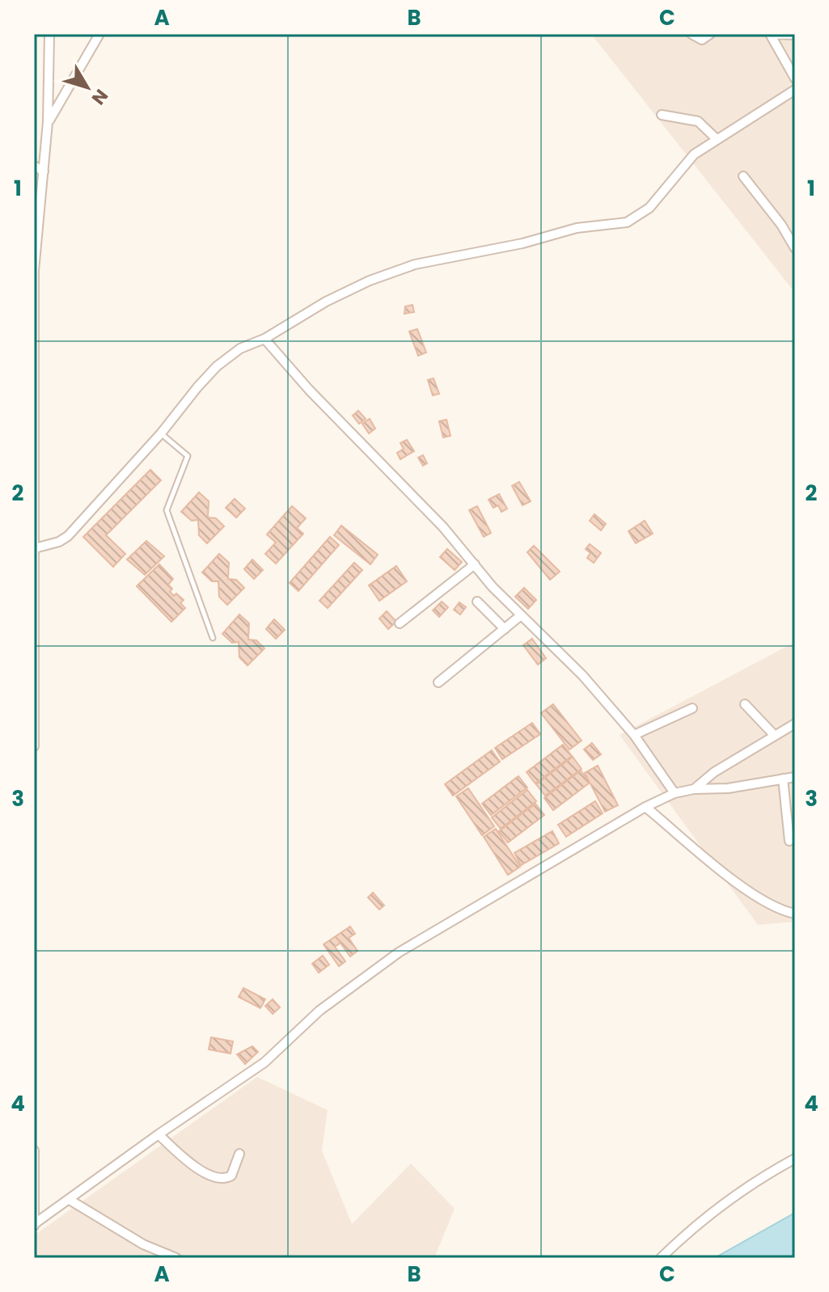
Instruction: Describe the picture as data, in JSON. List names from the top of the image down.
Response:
{
  "north": "bottom right",
  "grid": {
    "columns": ["A", "B", "C"],
    "rows": [
      "1",
      "2",
      "3",
      "4"
    ]
  }
}
